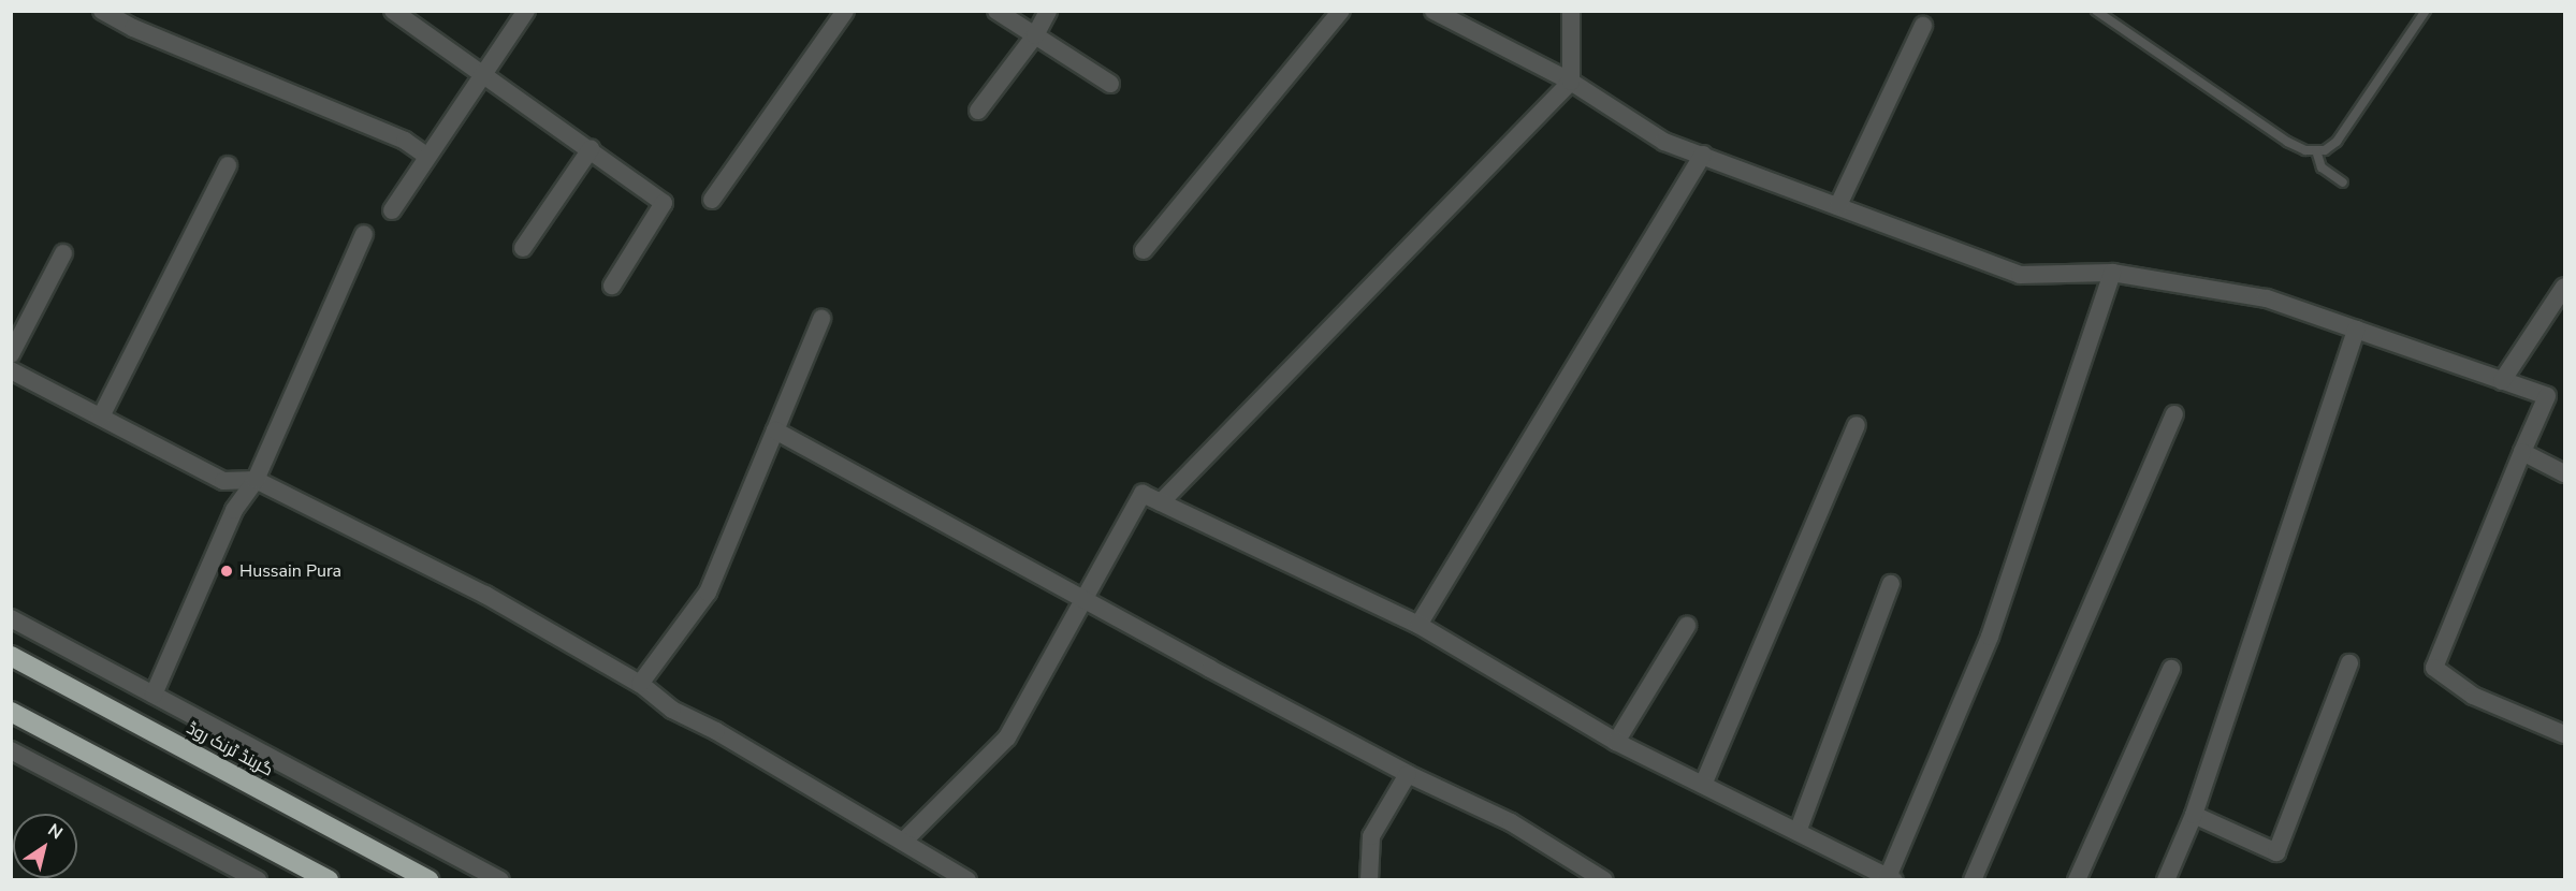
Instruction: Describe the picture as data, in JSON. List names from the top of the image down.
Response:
{
  "streets": {
    "highway": ["گرینڈ ٹرنک روڈ"]
  },
  "places": ["Hussain Pura"],
  "north": "top right"
}
